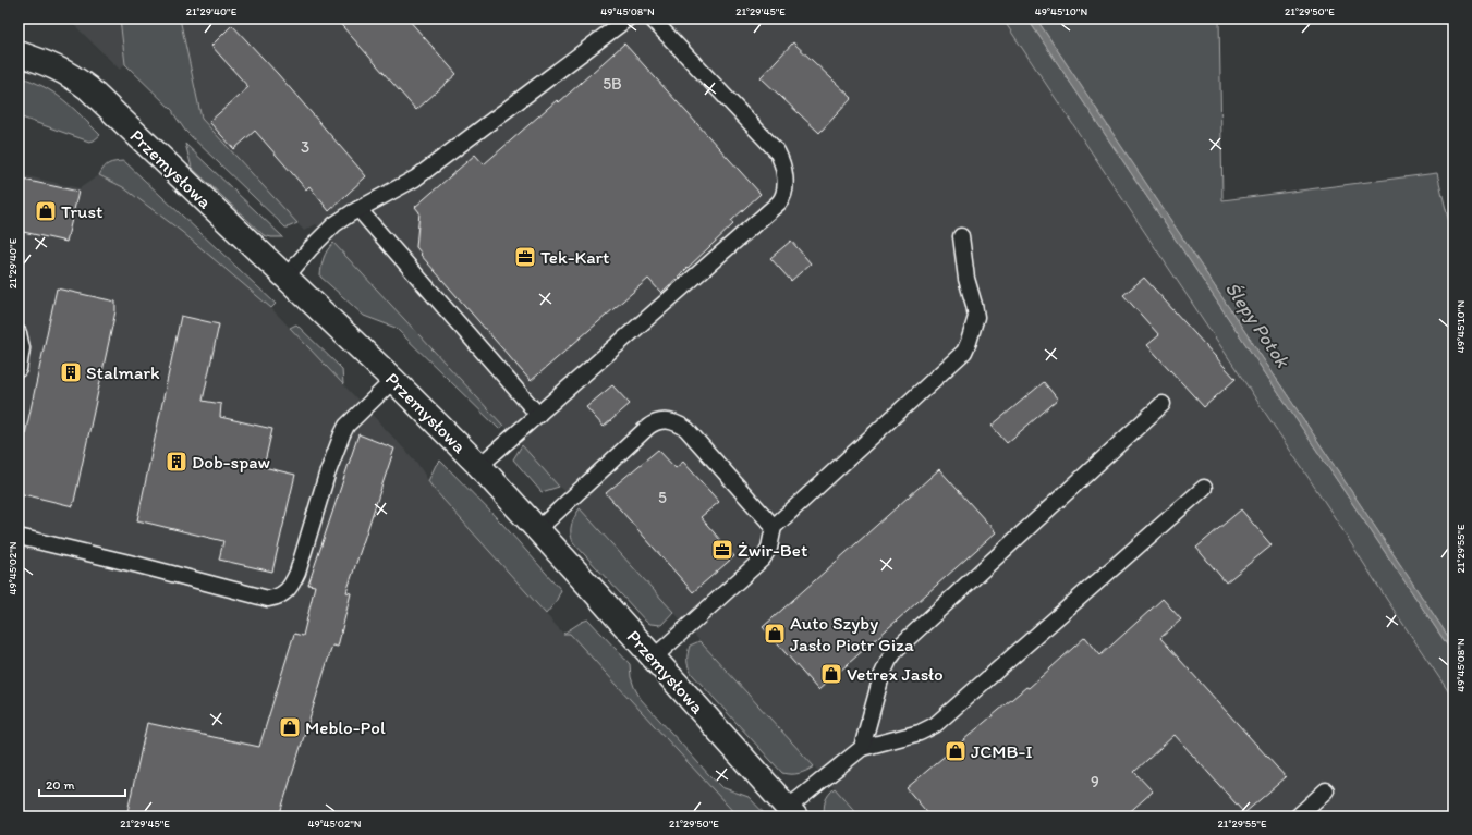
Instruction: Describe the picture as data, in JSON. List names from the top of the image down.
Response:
{
  "streets": {
    "street": ["Przemysłowa"]
  },
  "water": ["Ślepy Potok"],
  "places": {
    "shop": [
      "Trust",
      "Auto Szyby Jasło Piotr Giza",
      "Vetrex Jasło",
      "Meblo-Pol",
      "JCMB-I"
    ],
    "office": ["Tek-Kart", "Żwir-Bet"],
    "building": ["Stalmark", "Dob-spaw"]
  },
  "house_numbers": [
    "5B",
    "3",
    "5",
    "9"
  ],
  "scale_bar": "20 m",
  "coordinates": [
    "21°29'40\"E",
    "49°45'08\"N",
    "21°29'45\"E",
    "49°45'10\"N",
    "21°29'50\"E",
    "21°29'55\"E",
    "49°45'02\"N"
  ]
}
